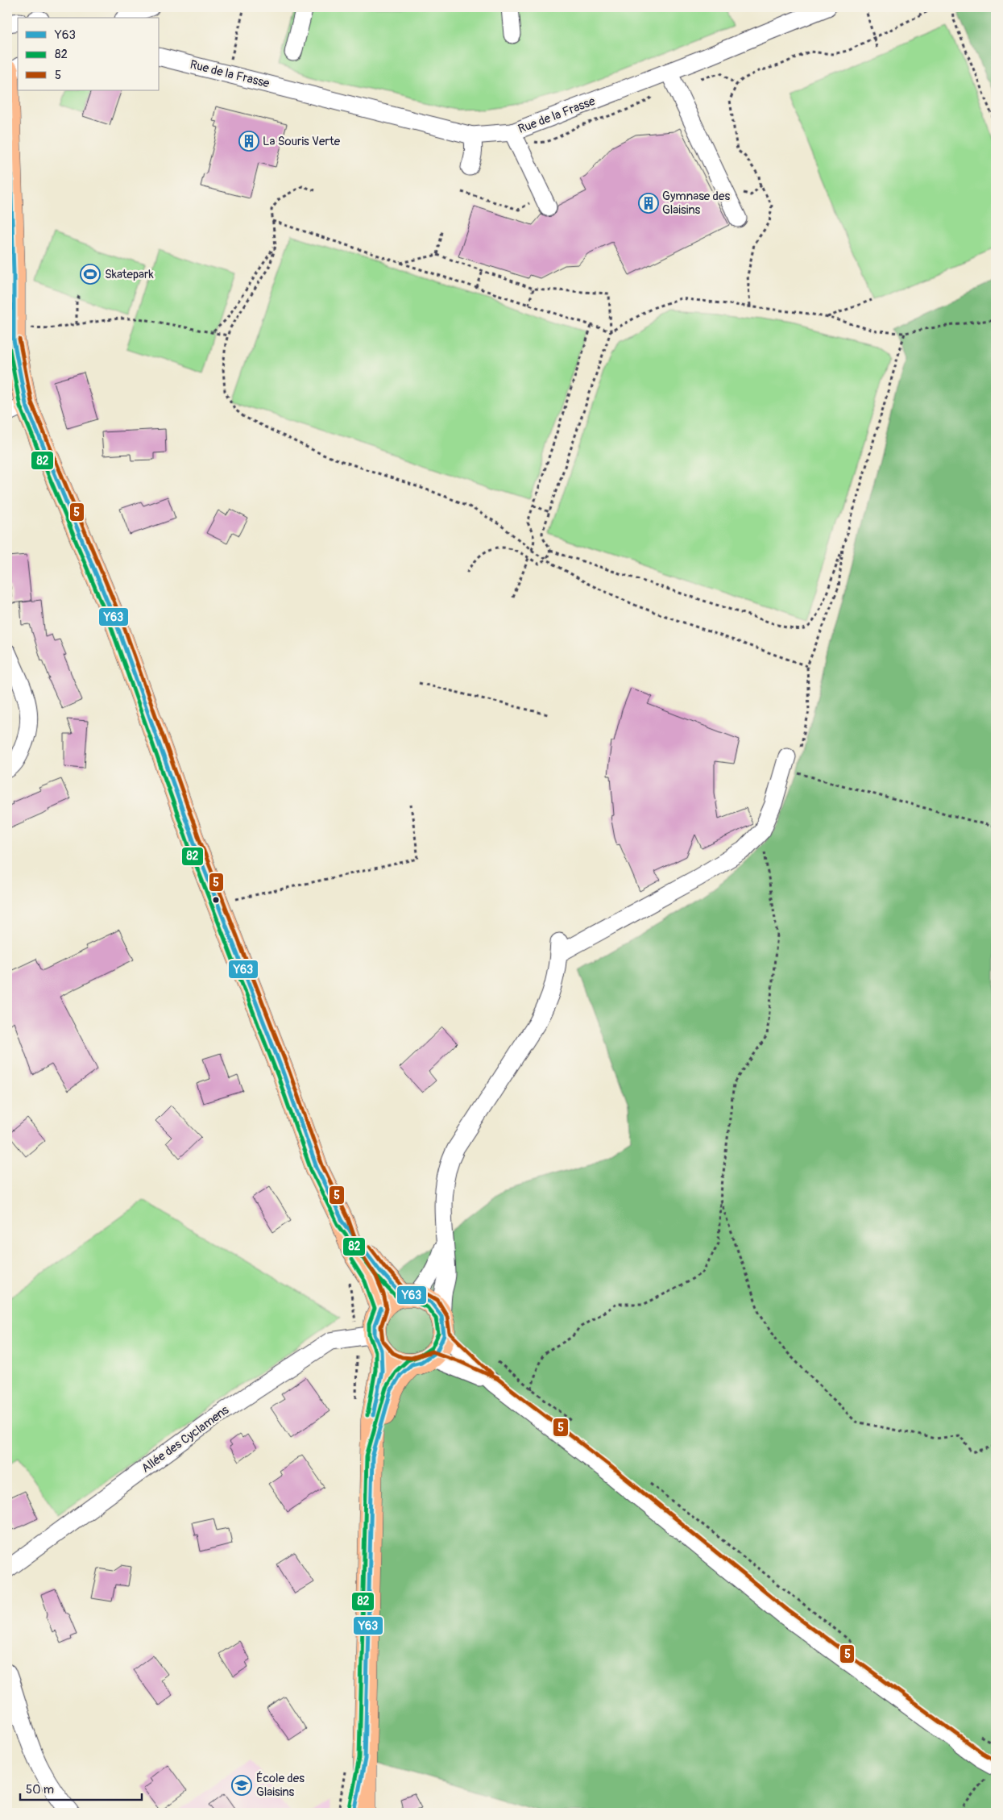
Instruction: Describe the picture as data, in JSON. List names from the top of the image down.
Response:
{
  "streets": {
    "street": ["Rue de la Frasse", "Allée des Cyclamens"]
  },
  "places": {
    "building": ["La Souris Verte", "Gymnase des Glaisins"],
    "sports": ["Skatepark"],
    "school or university": ["École des Glaisins"]
  },
  "lines": ["transit line Y63", "transit line 82", "transit line 5"],
  "legend": ["Y63", "82", "5"],
  "scale_bar": "50 m"
}
